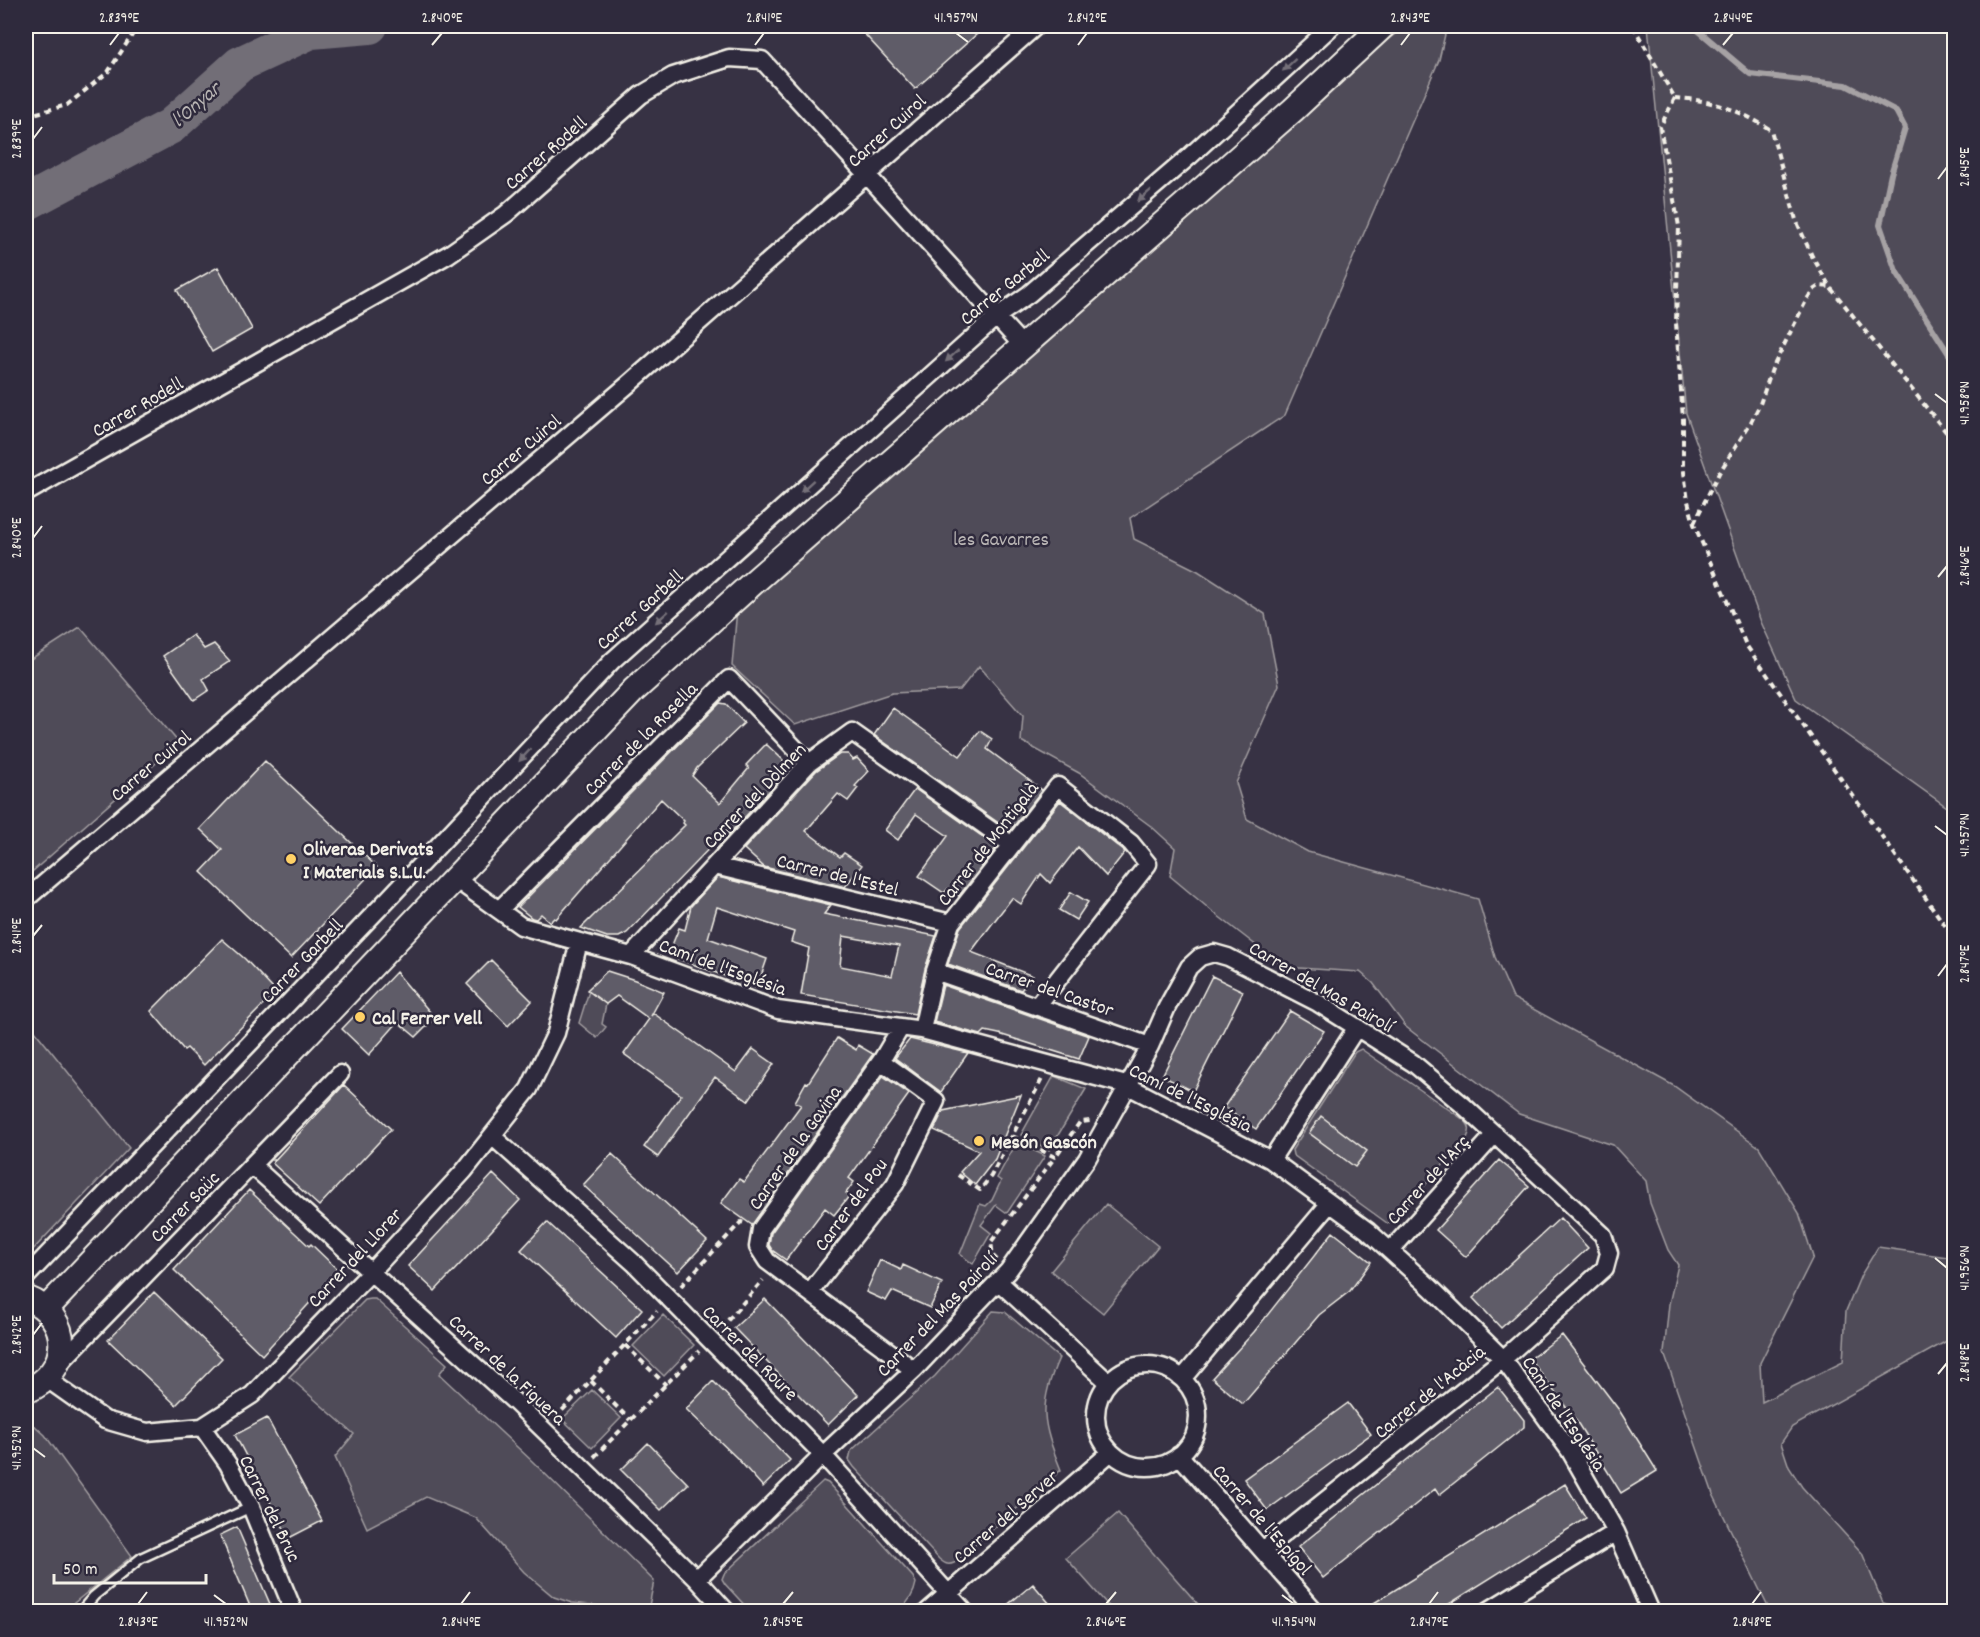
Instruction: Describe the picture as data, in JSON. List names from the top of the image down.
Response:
{
  "streets": {
    "street": [
      "Carrer Cuirol",
      "Carrer Rodell",
      "Carrer Garbell",
      "Carrer de la Rosella",
      "Carrer del Dòlmen",
      "Carrer de Montigalà",
      "Carrer de l'Estel",
      "Camí de l'Església",
      "Carrer del Mas Pairolí",
      "Carrer del Castor",
      "Carrer de la Gavina",
      "Carrer de l'Arç",
      "Carrer del Pou",
      "Carrer Saüc",
      "Carrer del Llorer",
      "Carrer del Roure",
      "Carrer de la Figuera",
      "Carrer de l'Acàcia",
      "Carrer del Bruc",
      "Carrer del Server",
      "Carrer de l'Espígol"
    ]
  },
  "crossings": [
    ["Carrer Cuirol", "Carrer Rodell"],
    ["Carrer Rodell", "Carrer Garbell"],
    ["Carrer de la Rosella", "Carrer del Dòlmen"],
    ["Carrer de la Rosella", "Camí de l'Església"],
    ["Carrer del Dòlmen", "Carrer de Montigalà"],
    ["Carrer del Dòlmen", "Carrer de l'Estel"],
    ["Carrer del Dòlmen", "Camí de l'Església"],
    ["Carrer de Montigalà", "Carrer de l'Estel"],
    ["Carrer de Montigalà", "Camí de l'Església"],
    ["Carrer de Montigalà", "Carrer del Castor"],
    ["Camí de l'Església", "Carrer del Mas Pairolí"],
    ["Camí de l'Església", "Carrer de la Gavina"],
    ["Camí de l'Església", "Carrer de l'Arç"],
    ["Camí de l'Església", "Carrer del Llorer"],
    ["Camí de l'Església", "Carrer de l'Acàcia"],
    ["Carrer del Mas Pairolí", "Carrer del Castor"],
    ["Carrer del Mas Pairolí", "Carrer de la Gavina"],
    ["Carrer del Mas Pairolí", "Carrer de l'Arç"],
    ["Carrer del Mas Pairolí", "Carrer del Roure"],
    ["Carrer del Mas Pairolí", "Carrer de la Figuera"],
    ["Carrer del Mas Pairolí", "Carrer de l'Acàcia"],
    ["Carrer de la Gavina", "Carrer del Pou"],
    ["Carrer Saüc", "Carrer del Llorer"],
    ["Carrer Saüc", "Carrer de la Figuera"],
    ["Carrer del Llorer", "Carrer del Roure"],
    ["Carrer del Llorer", "Carrer de la Figuera"],
    ["Carrer del Llorer", "Carrer del Bruc"],
    ["Carrer del Roure", "Carrer del Server"],
    ["Carrer de l'Acàcia", "Carrer de l'Espígol"],
    ["Carrer del Server", "Carrer de l'Espígol"]
  ],
  "one_way": ["Carrer Garbell"],
  "water": ["l'Onyar"],
  "parks": ["les Gavarres"],
  "places": ["Oliveras Derivats I Materials S.L.U.", "Cal Ferrer Vell", "Mesón Gascón"],
  "scale_bar": "50 m",
  "coordinates": [
    "2.839°E",
    "2.840°E",
    "2.841°E",
    "41.957°N",
    "2.842°E",
    "2.843°E",
    "2.844°E",
    "2.845°E",
    "41.958°N",
    "2.846°E",
    "2.847°E",
    "41.956°N",
    "2.848°E",
    "41.952°N",
    "41.954°N"
  ]
}
